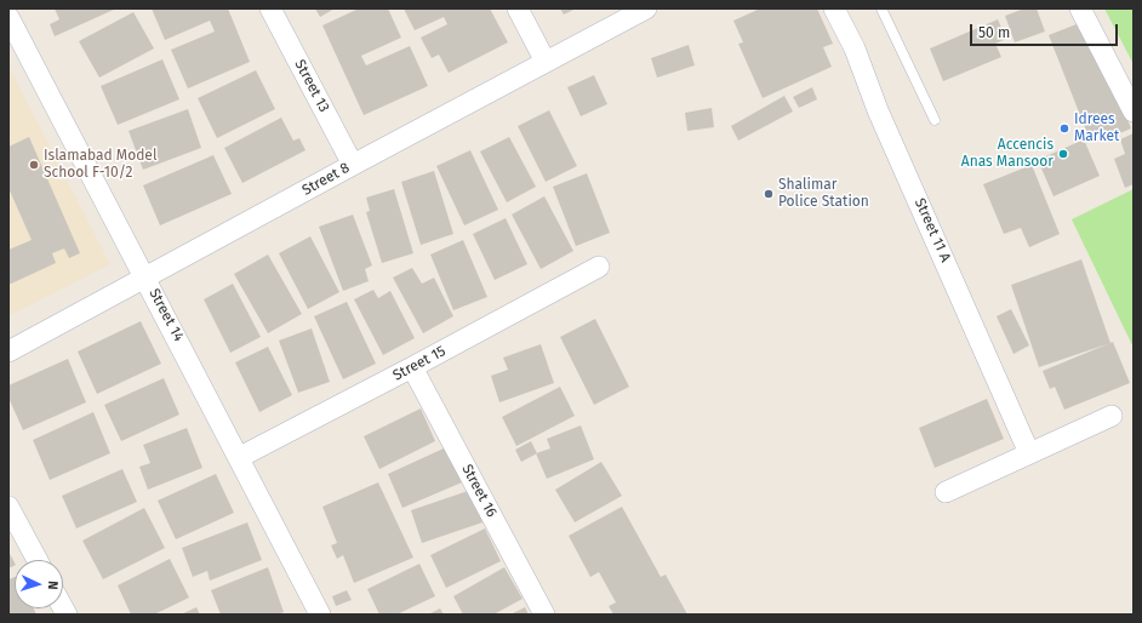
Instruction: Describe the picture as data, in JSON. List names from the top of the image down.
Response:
{
  "streets": {
    "street": [
      "Street 13",
      "Street 8",
      "Street 11 A",
      "Street 14",
      "Street 15",
      "Street 16"
    ]
  },
  "crossings": [
    ["Street 13", "Street 8"],
    ["Street 8", "Street 14"],
    ["Street 14", "Street 15"],
    ["Street 15", "Street 16"]
  ],
  "places": [
    "Idrees Market",
    "Accencis Anas Mansoor",
    "Islamabad Model School F-10/2",
    "Shalimar Police Station"
  ],
  "scale_bar": "50 m",
  "north": "right"
}
